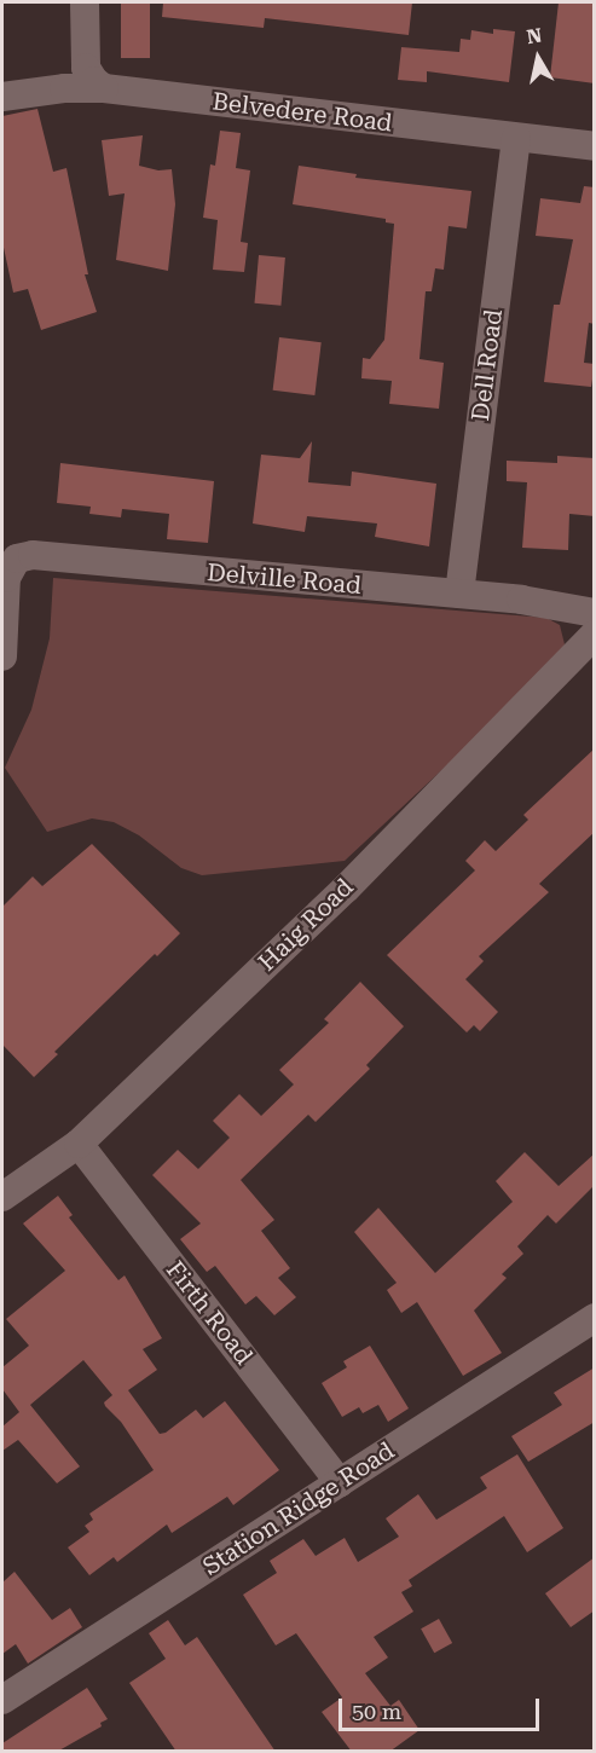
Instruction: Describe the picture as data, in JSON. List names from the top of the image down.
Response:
{
  "streets": {
    "street": [
      "Belvedere Road",
      "Dell Road",
      "Delville Road",
      "Haig Road",
      "Firth Road",
      "Station Ridge Road"
    ]
  },
  "crossings": [
    ["Belvedere Road", "Dell Road"],
    ["Dell Road", "Delville Road"],
    ["Haig Road", "Firth Road"],
    ["Firth Road", "Station Ridge Road"]
  ],
  "scale_bar": "50 m",
  "north": "top"
}
